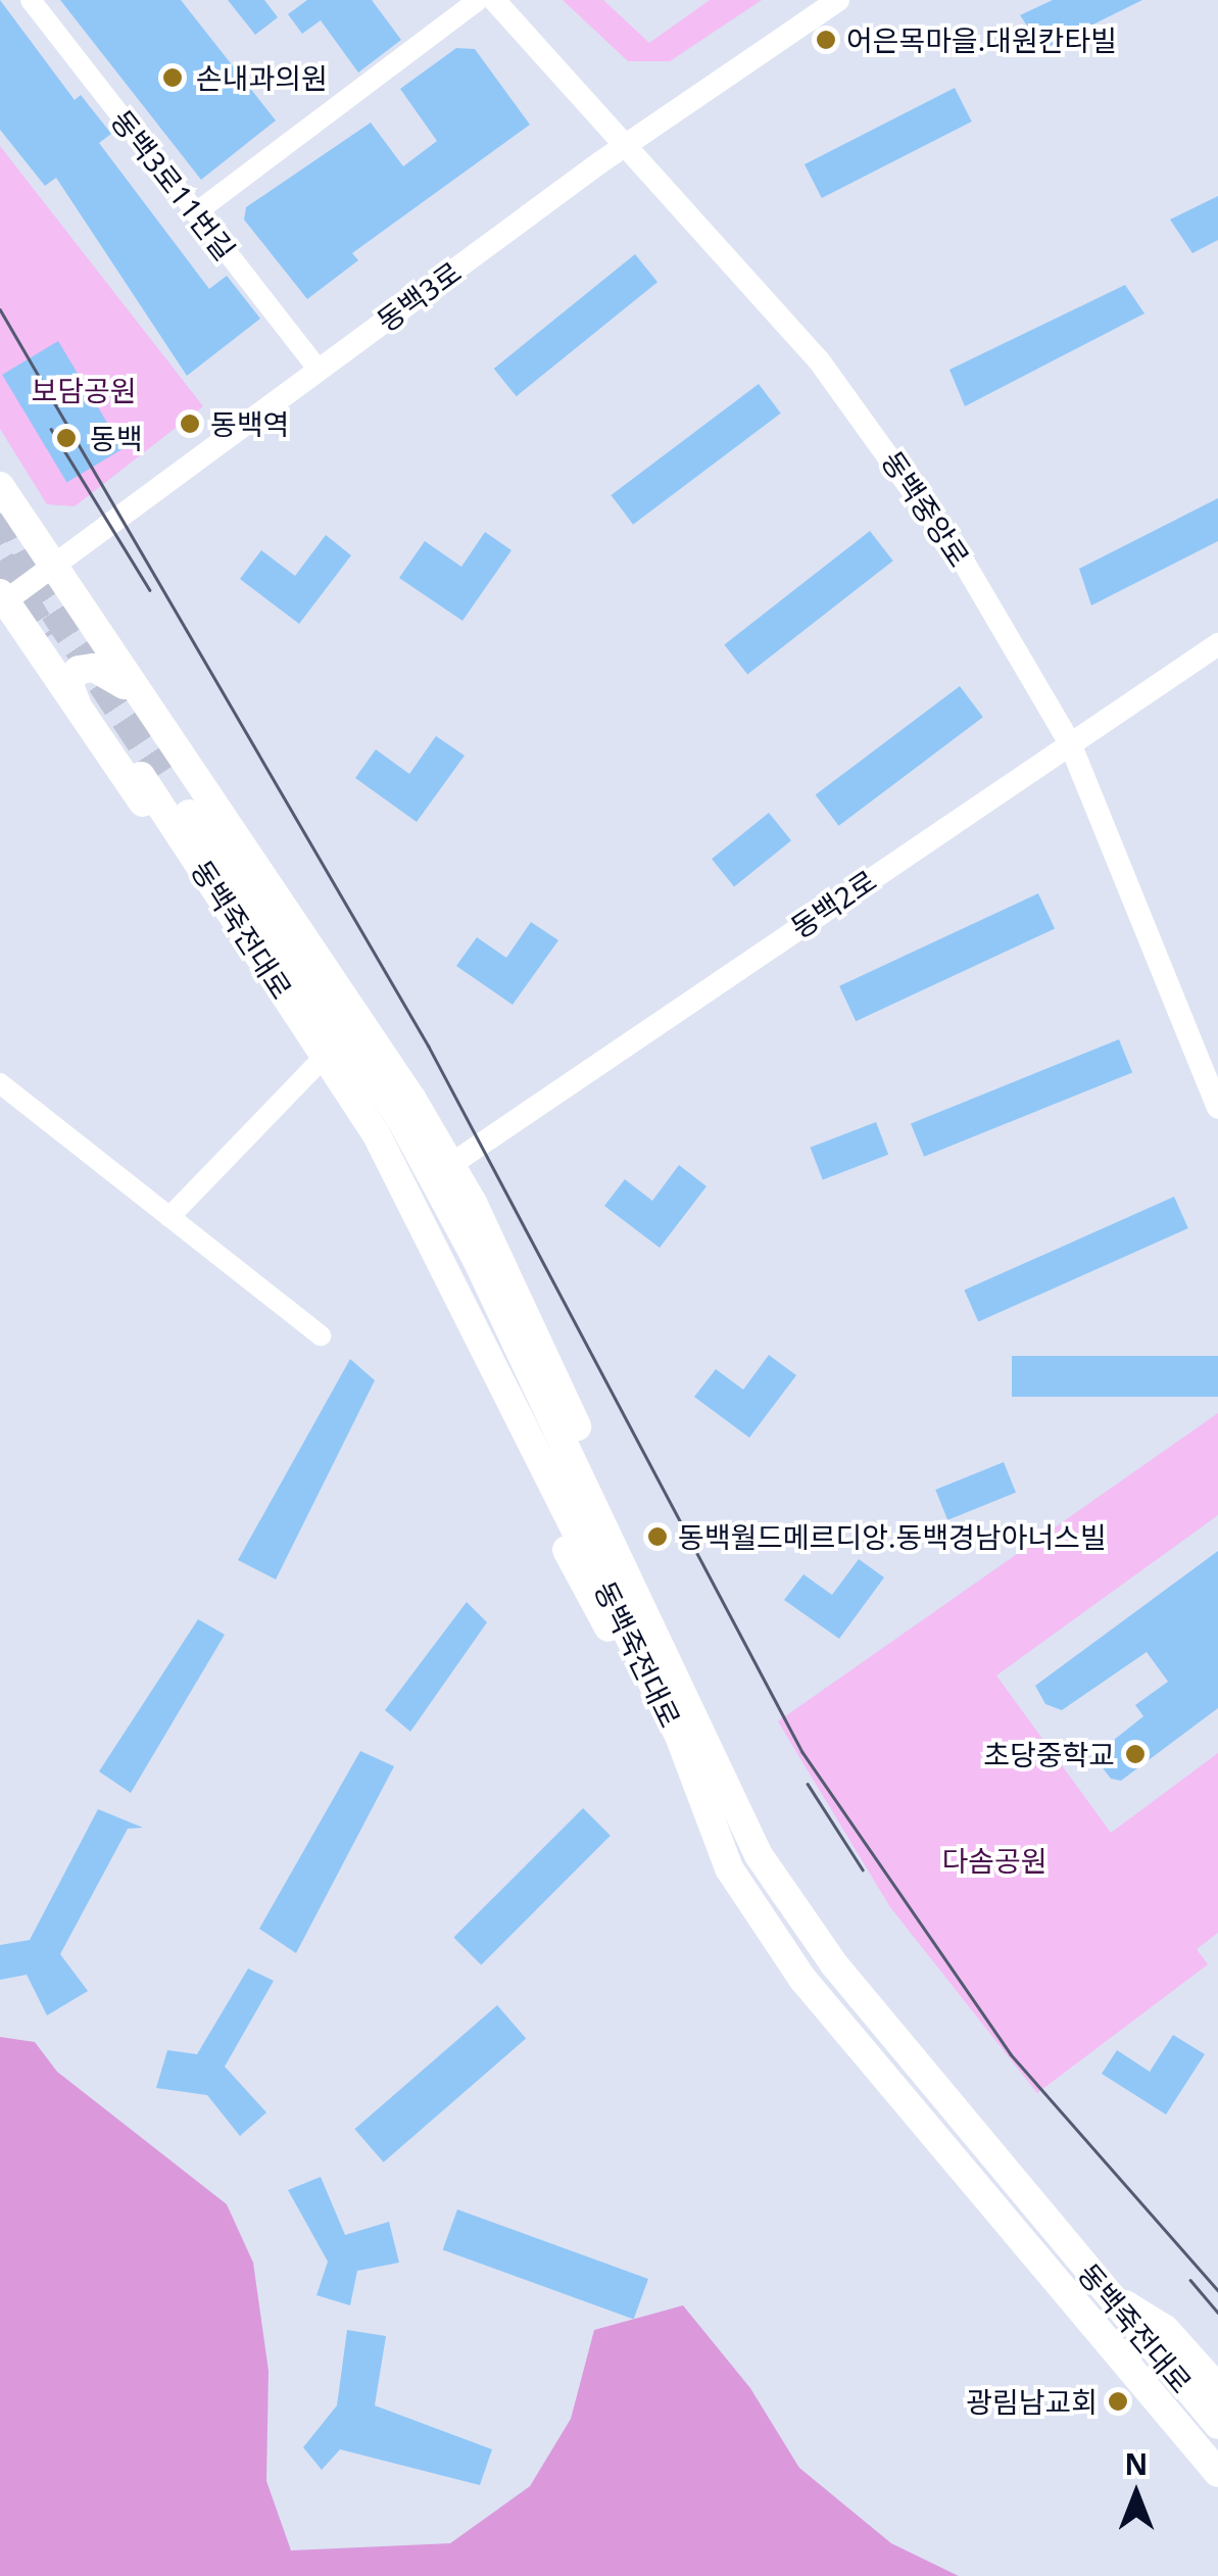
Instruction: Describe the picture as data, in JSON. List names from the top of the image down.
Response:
{
  "streets": {
    "main road": ["동백죽전대로"],
    "street": [
      "동백3로11번길",
      "동백3로",
      "동백중앙로",
      "동백2로"
    ]
  },
  "crossings": [
    ["동백3로11번길", "동백3로"],
    ["동백3로", "동백중앙로"],
    ["동백중앙로", "동백2로"]
  ],
  "parks": ["보담공원", "다솜공원"],
  "places": [
    "어은목마을.대원칸타빌",
    "손내과의원",
    "동백역",
    "동백",
    "동백월드메르디앙.동백경남아너스빌",
    "초당중학교",
    "광림남교회"
  ],
  "north": "top"
}
